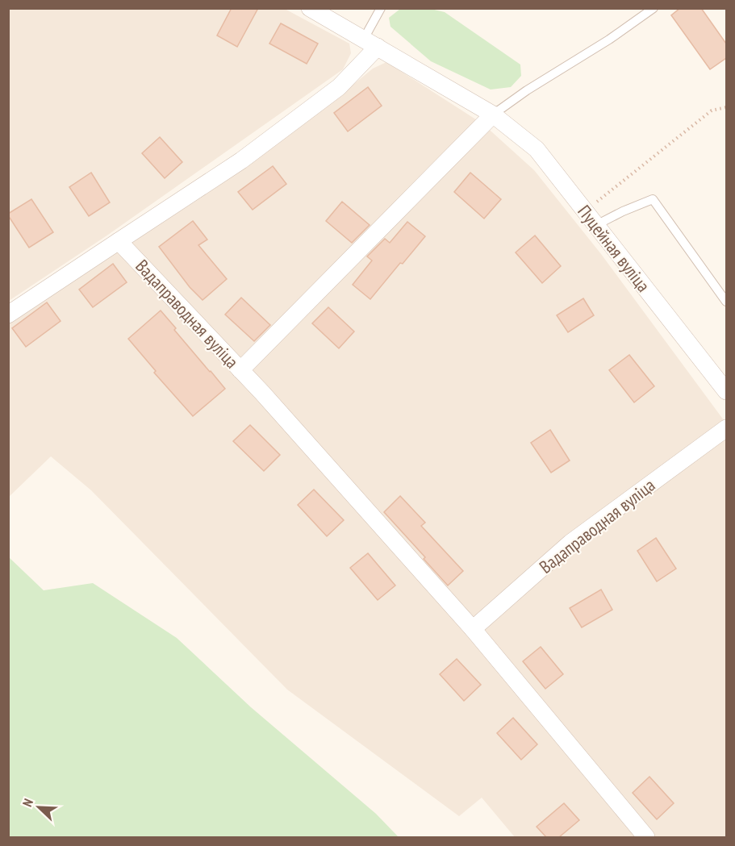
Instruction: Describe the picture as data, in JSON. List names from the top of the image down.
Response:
{
  "streets": {
    "street": ["Пуцейная вуліца", "Вадаправодная вуліца"]
  },
  "north": "top left"
}
